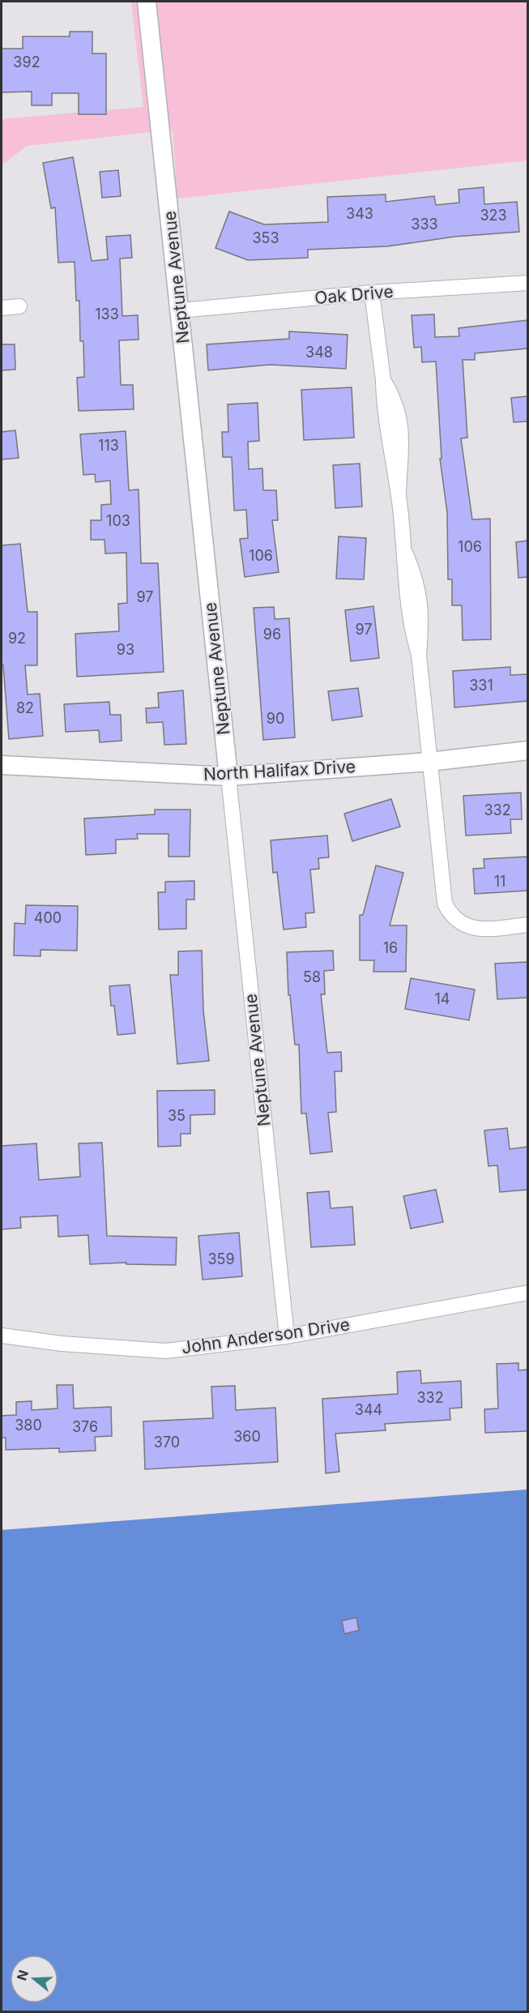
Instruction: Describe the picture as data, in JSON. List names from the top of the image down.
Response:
{
  "streets": {
    "street": [
      "Neptune Avenue",
      "Oak Drive",
      "North Halifax Drive",
      "John Anderson Drive"
    ]
  },
  "crossings": [
    ["Neptune Avenue", "Oak Drive"],
    ["Neptune Avenue", "North Halifax Drive"],
    ["Neptune Avenue", "John Anderson Drive"]
  ],
  "house_numbers": [
    "392",
    "343",
    "323",
    "333",
    "353",
    "133",
    "348",
    "113",
    "103",
    "106",
    "106",
    "97",
    "97",
    "96",
    "92",
    "93",
    "331",
    "82",
    "90",
    "332",
    "11",
    "400",
    "16",
    "58",
    "14",
    "35",
    "359",
    "332",
    "344",
    "380",
    "376",
    "360",
    "370"
  ],
  "north": "left"
}
